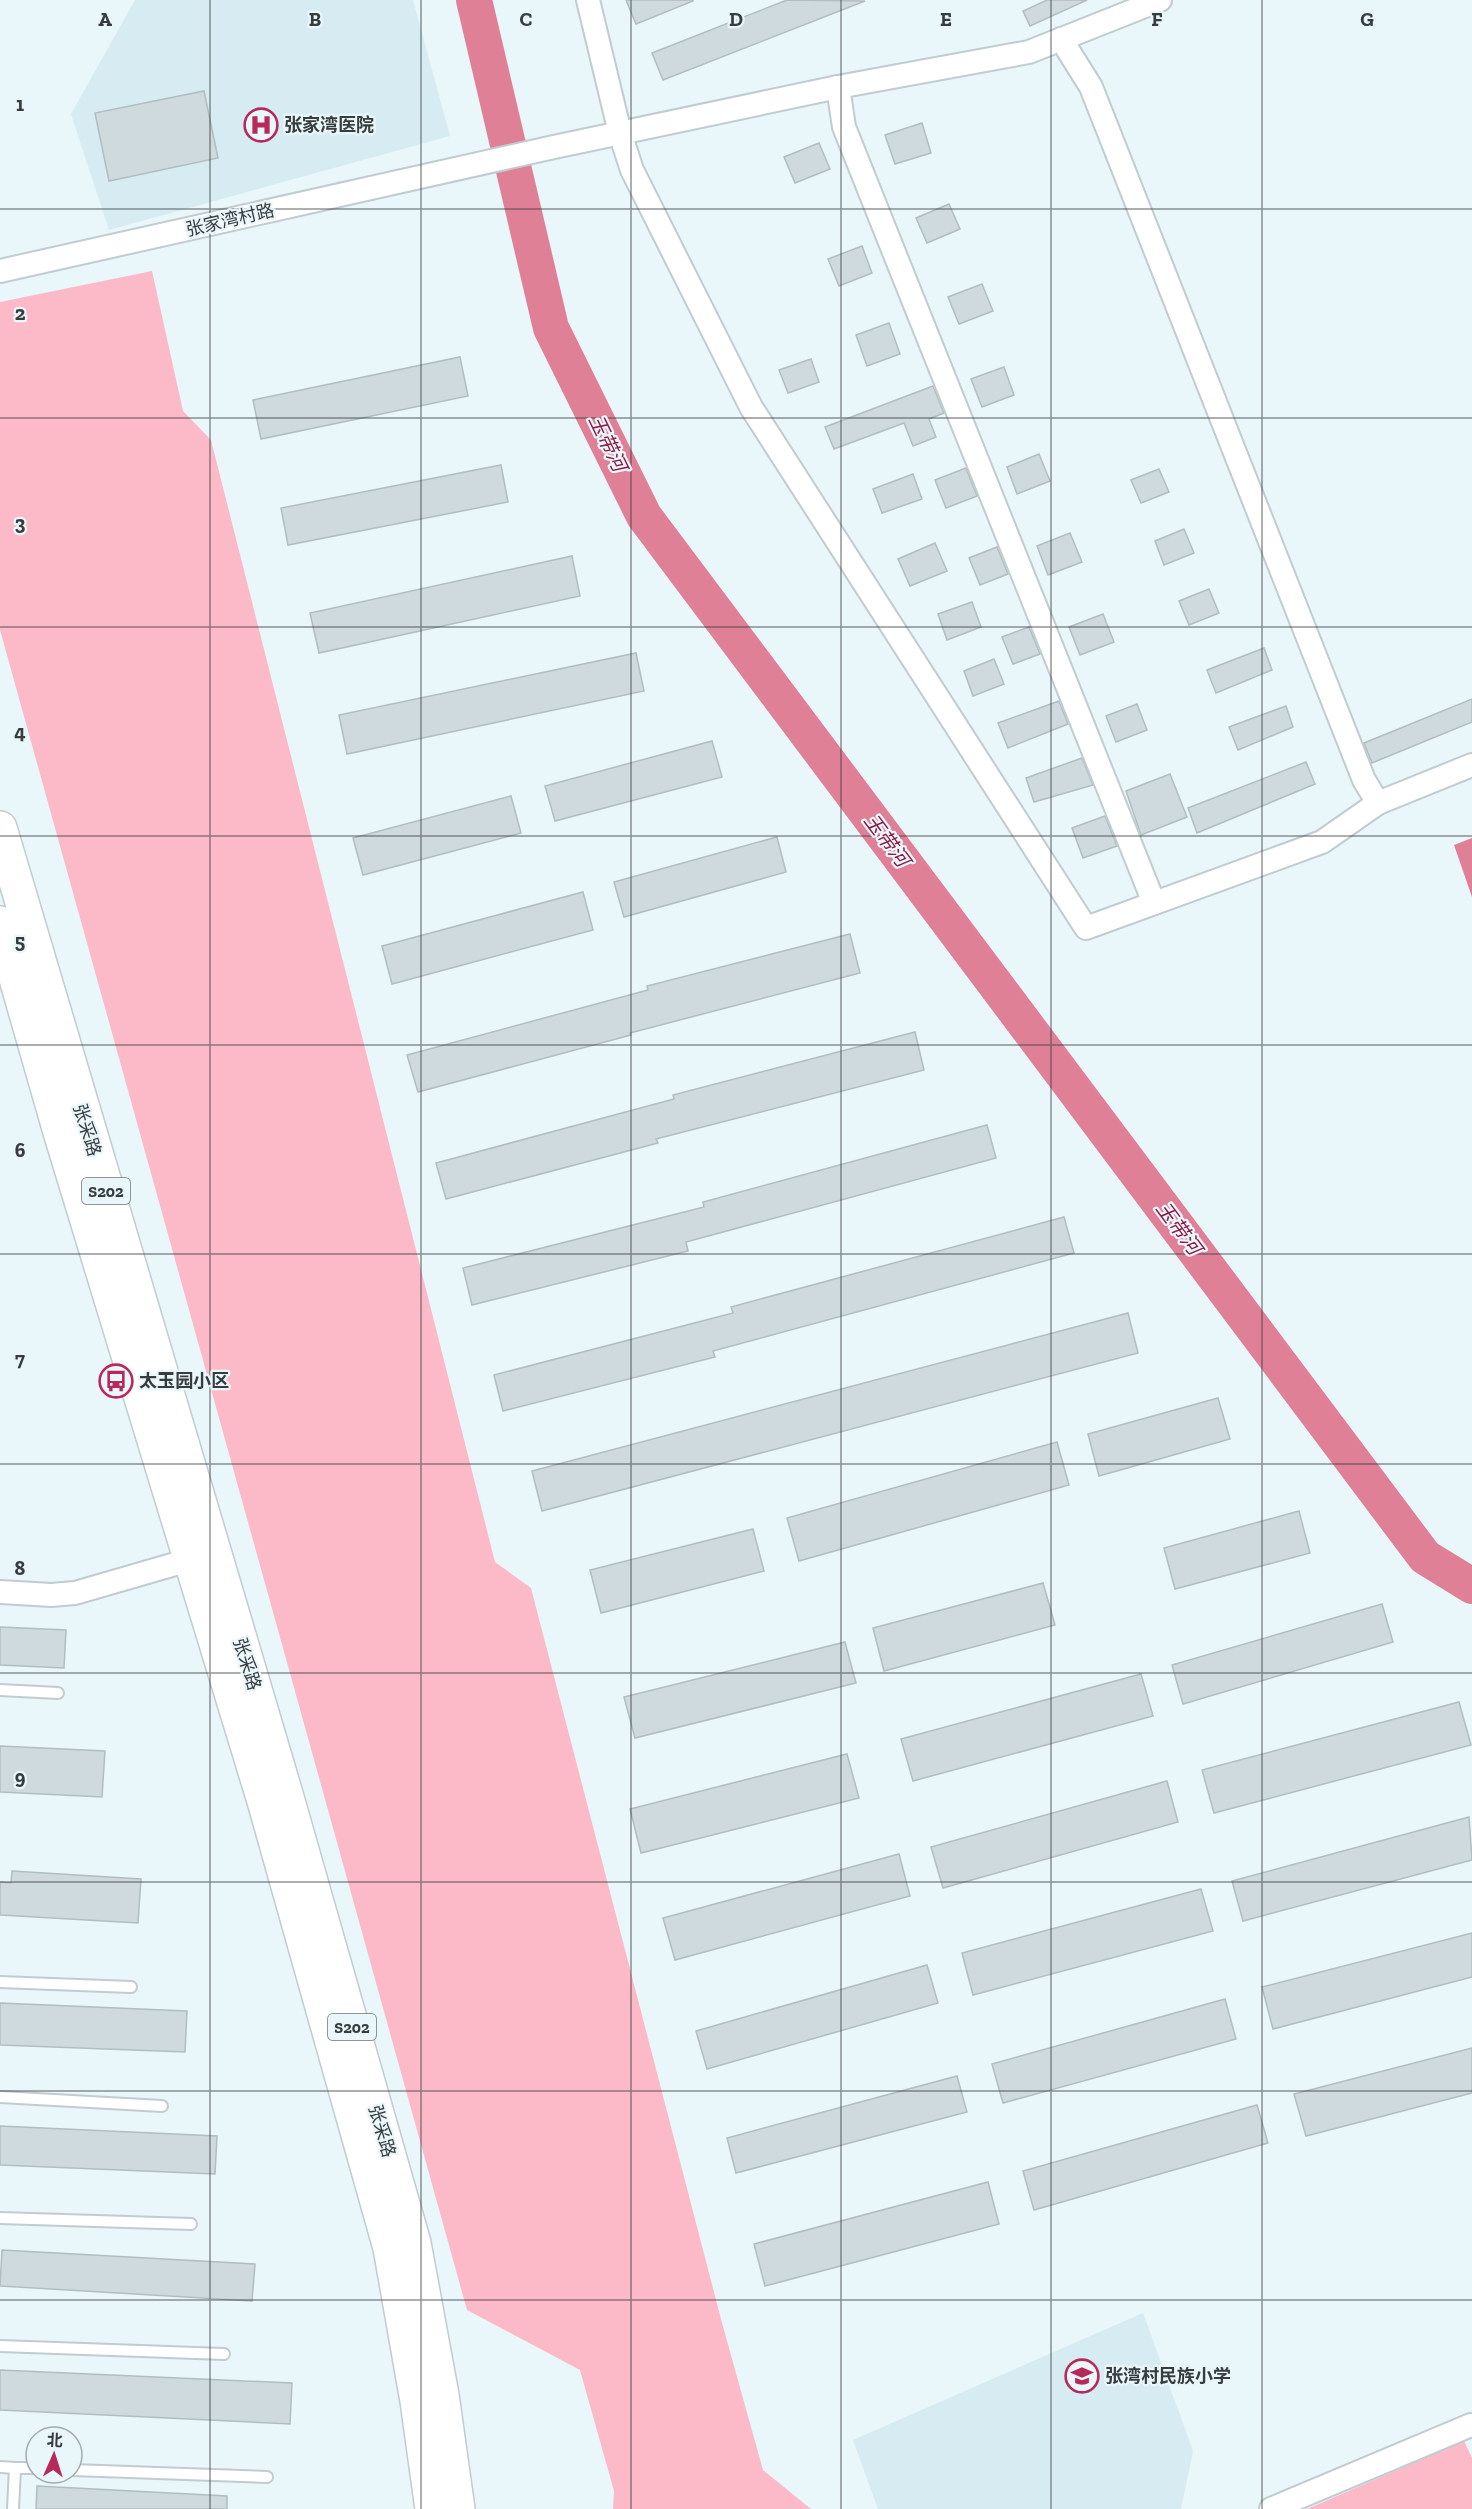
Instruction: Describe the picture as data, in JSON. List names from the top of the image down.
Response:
{
  "streets": {
    "main road": ["张采路", "S202"],
    "street": ["张家湾村路"]
  },
  "water": ["玉带河"],
  "places": {
    "hospital": ["张家湾医院"],
    "bus stop": ["太玉园小区"],
    "school or university": ["张湾村民族小学"]
  },
  "north": "top",
  "grid": {
    "columns": [
      "A",
      "B",
      "C",
      "D",
      "E",
      "F",
      "G"
    ],
    "rows": [
      "1",
      "2",
      "3",
      "4",
      "5",
      "6",
      "7",
      "8",
      "9"
    ]
  }
}
